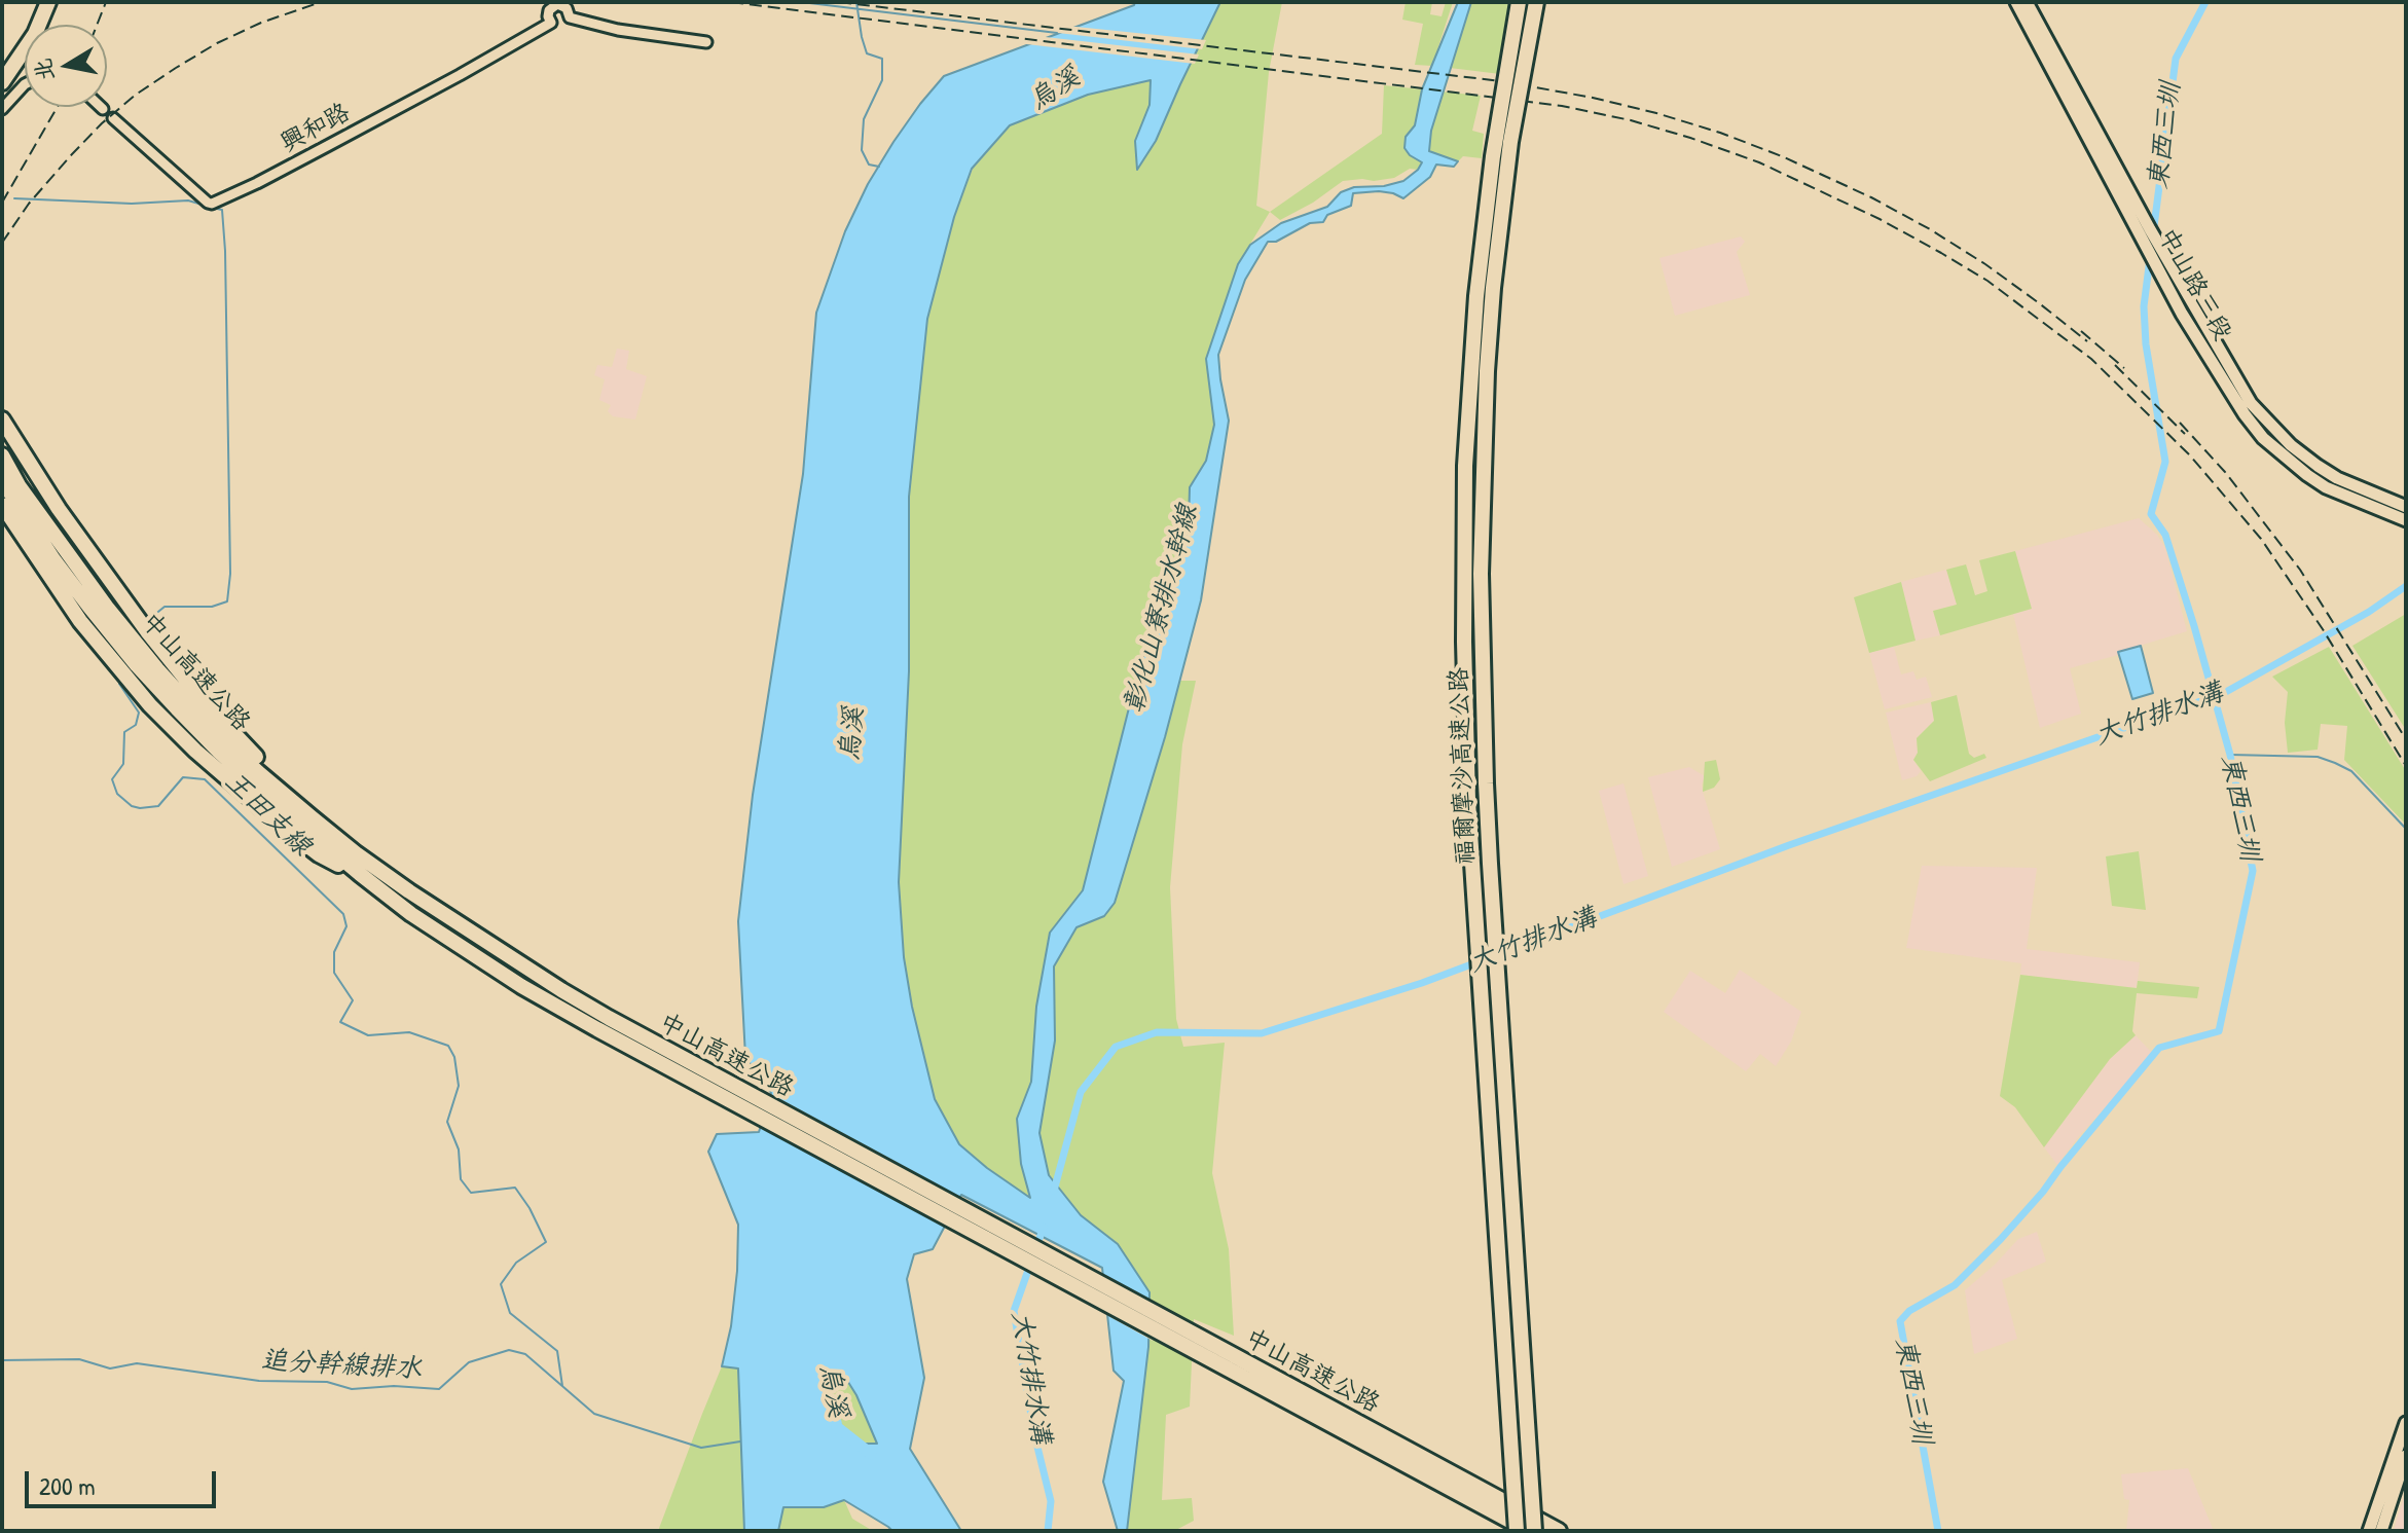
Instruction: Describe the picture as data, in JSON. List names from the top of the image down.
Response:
{
  "streets": {
    "highway": ["中山高速公路", "福爾摩沙高速公路"],
    "main road": ["中山路三段"],
    "street": ["興和路"]
  },
  "crossings": [
    ["中山高速公路", "福爾摩沙高速公路"]
  ],
  "water": [
    "烏溪",
    "東西三圳",
    "彰化山寮排水幹線",
    "大竹排水溝",
    "王田支線",
    "追分幹線排水"
  ],
  "scale_bar": "200 m",
  "north": "left"
}
